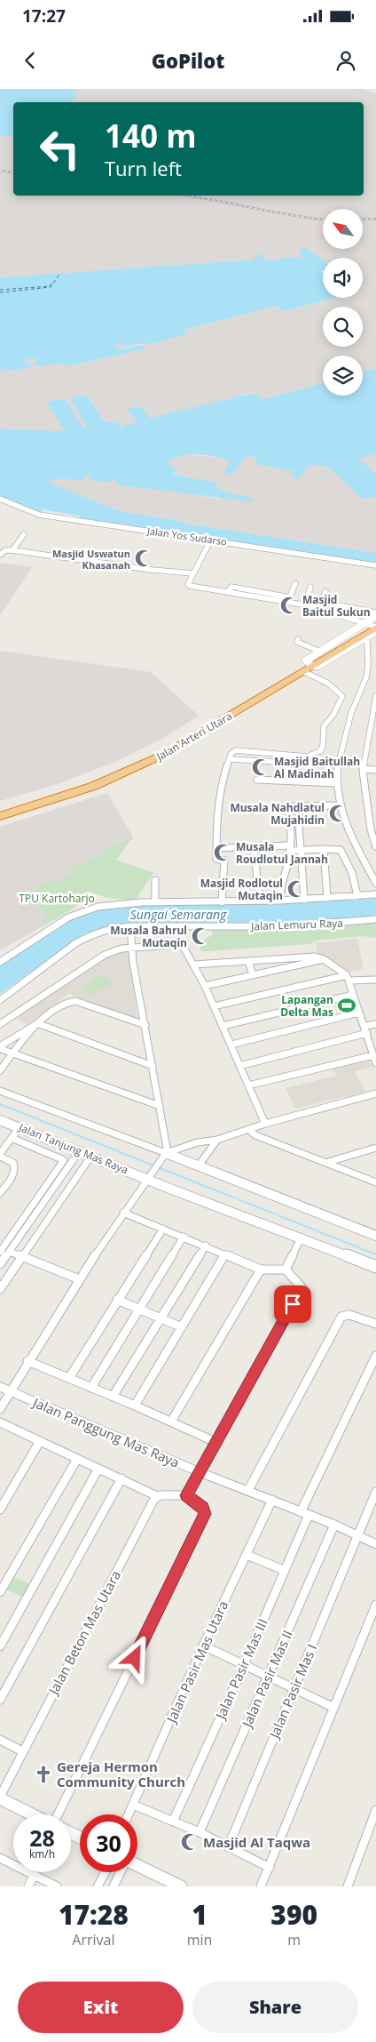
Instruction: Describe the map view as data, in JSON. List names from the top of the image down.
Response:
{
  "streets": {
    "highway": ["Jalan Arteri Utara"],
    "street": [
      "Jalan Yos Sudarso",
      "Jalan Lemuru Raya",
      "Jalan Tanjung Mas Raya",
      "Jalan Panggung Mas Raya",
      "Jalan Beton Mas Utara",
      "Jalan Pasir Mas Utara",
      "Jalan Pasir Mas III",
      "Jalan Pasir Mas II",
      "Jalan Pasir Mas I"
    ]
  },
  "crossings": [
    ["Jalan Panggung Mas Raya", "Jalan Pasir Mas Utara"],
    ["Jalan Panggung Mas Raya", "Jalan Pasir Mas III"],
    ["Jalan Panggung Mas Raya", "Jalan Pasir Mas II"],
    ["Jalan Panggung Mas Raya", "Jalan Pasir Mas I"]
  ],
  "water": ["Sungai Semarang"],
  "parks": ["TPU Kartoharjo"],
  "places": {
    "mosque": [
      "Masjid Uswatun Khasanah",
      "Masjid Baitul Sukun",
      "Masjid Baitullah Al Madinah",
      "Musala Nahdlatul Mujahidin",
      "Musala Roudlotul Jannah",
      "Masjid Rodlotul Mutaqin",
      "Musala Bahrul Mutaqin",
      "Masjid Al Taqwa"
    ],
    "sports": ["Lapangan Delta Mas"],
    "church": ["Gereja Hermon Community Church"]
  },
  "north": "top left",
  "page": {
    "status": "17:27",
    "header": "GoPilot",
    "turn": ["140 m", "Turn left"],
    "speed": "28 km/h",
    "limit": "30",
    "eta": [
      "17:28",
      "Arrival",
      "1",
      "min",
      "390",
      "m"
    ],
    "buttons": ["Exit", "Share"]
  }
}
